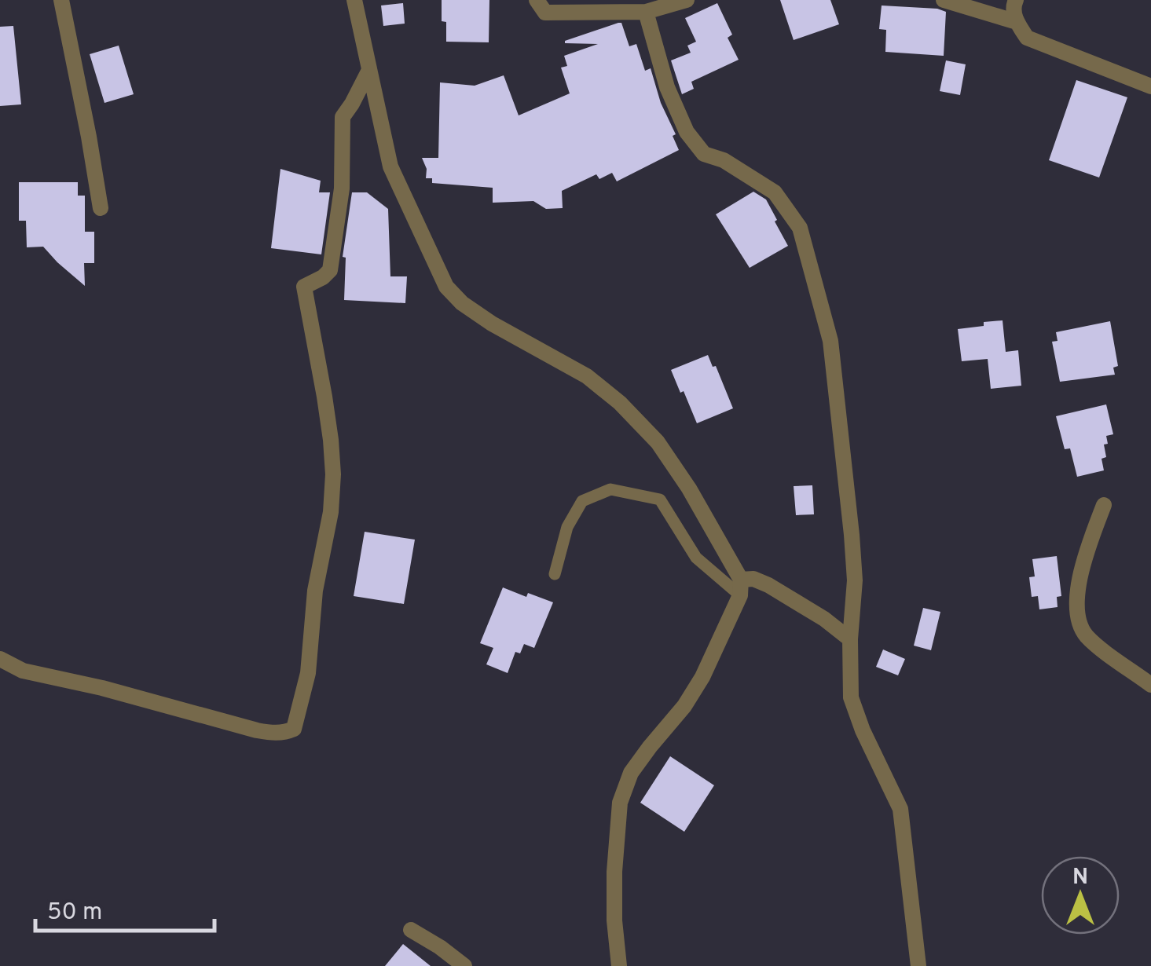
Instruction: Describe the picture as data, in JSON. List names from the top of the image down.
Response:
{
  "scale_bar": "50 m",
  "north": "top"
}
